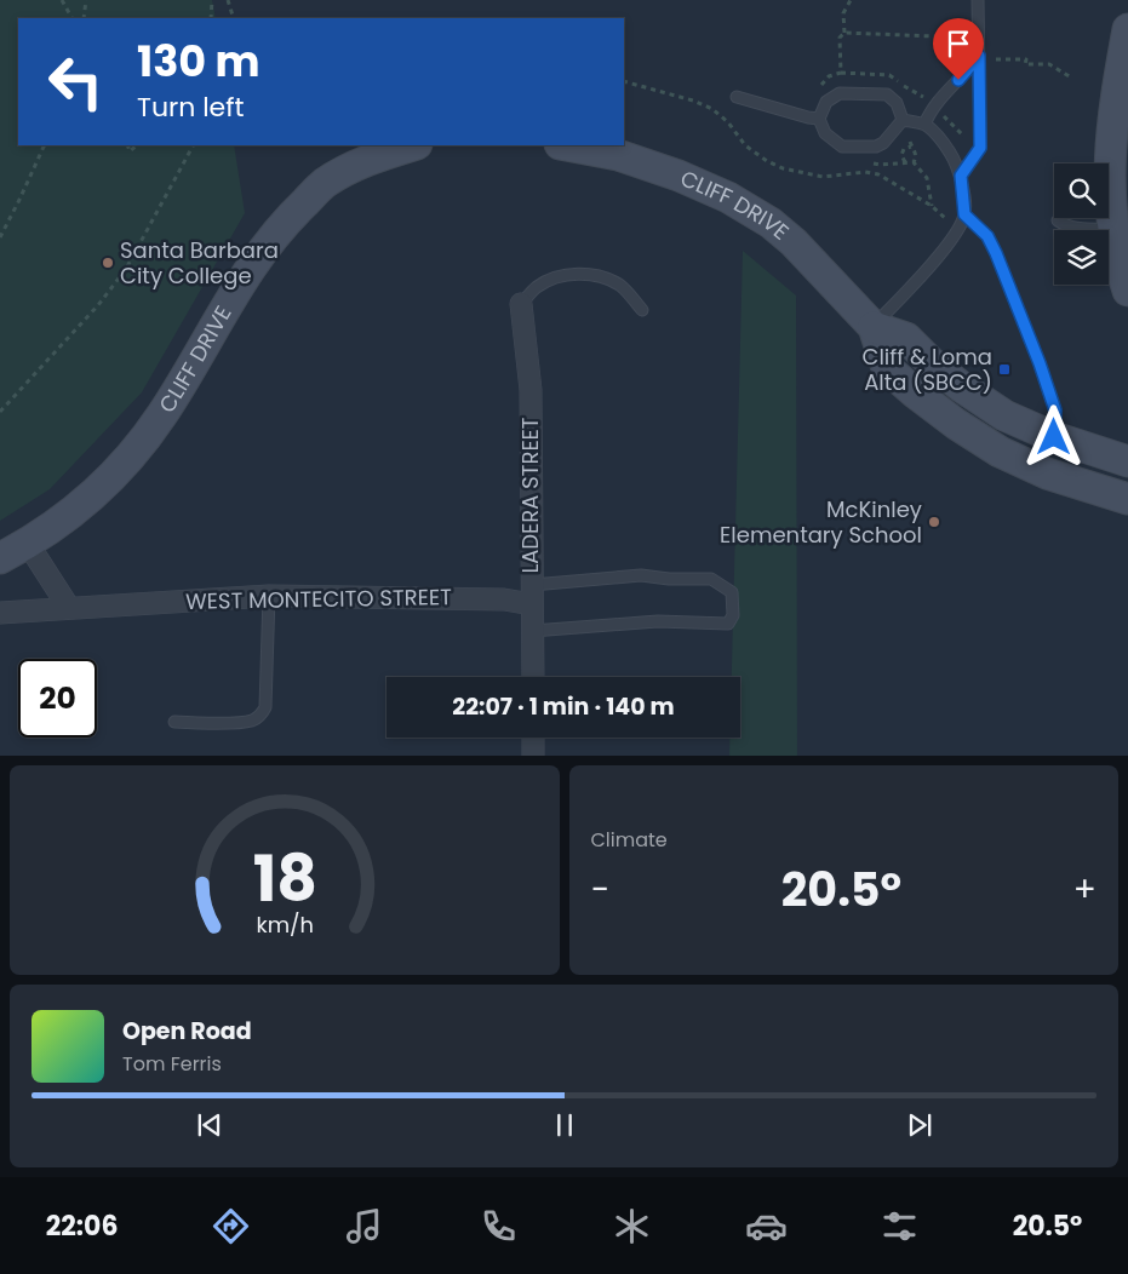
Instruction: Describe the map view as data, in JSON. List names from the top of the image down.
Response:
{
  "streets": {
    "main road": ["CLIFF DRIVE"],
    "street": ["LADERA STREET", "WEST MONTECITO STREET"]
  },
  "crossings": [
    ["LADERA STREET", "WEST MONTECITO STREET"]
  ],
  "places": {
    "other": ["Santa Barbara City College", "McKinley Elementary School"],
    "transit": ["Cliff & Loma Alta (SBCC)"]
  },
  "page": {
    "turn": ["130 m", "Turn left"],
    "limit": "20",
    "trip": "22:07 · 1 min · 140 m",
    "tile": "Climate",
    "heat": ["−", "20.5°", "+"],
    "song": ["Open Road", "Tom Ferris"],
    "tabs": ["22:06", "20.5°"],
    "gauge": ["18", "km/h"]
  }
}
